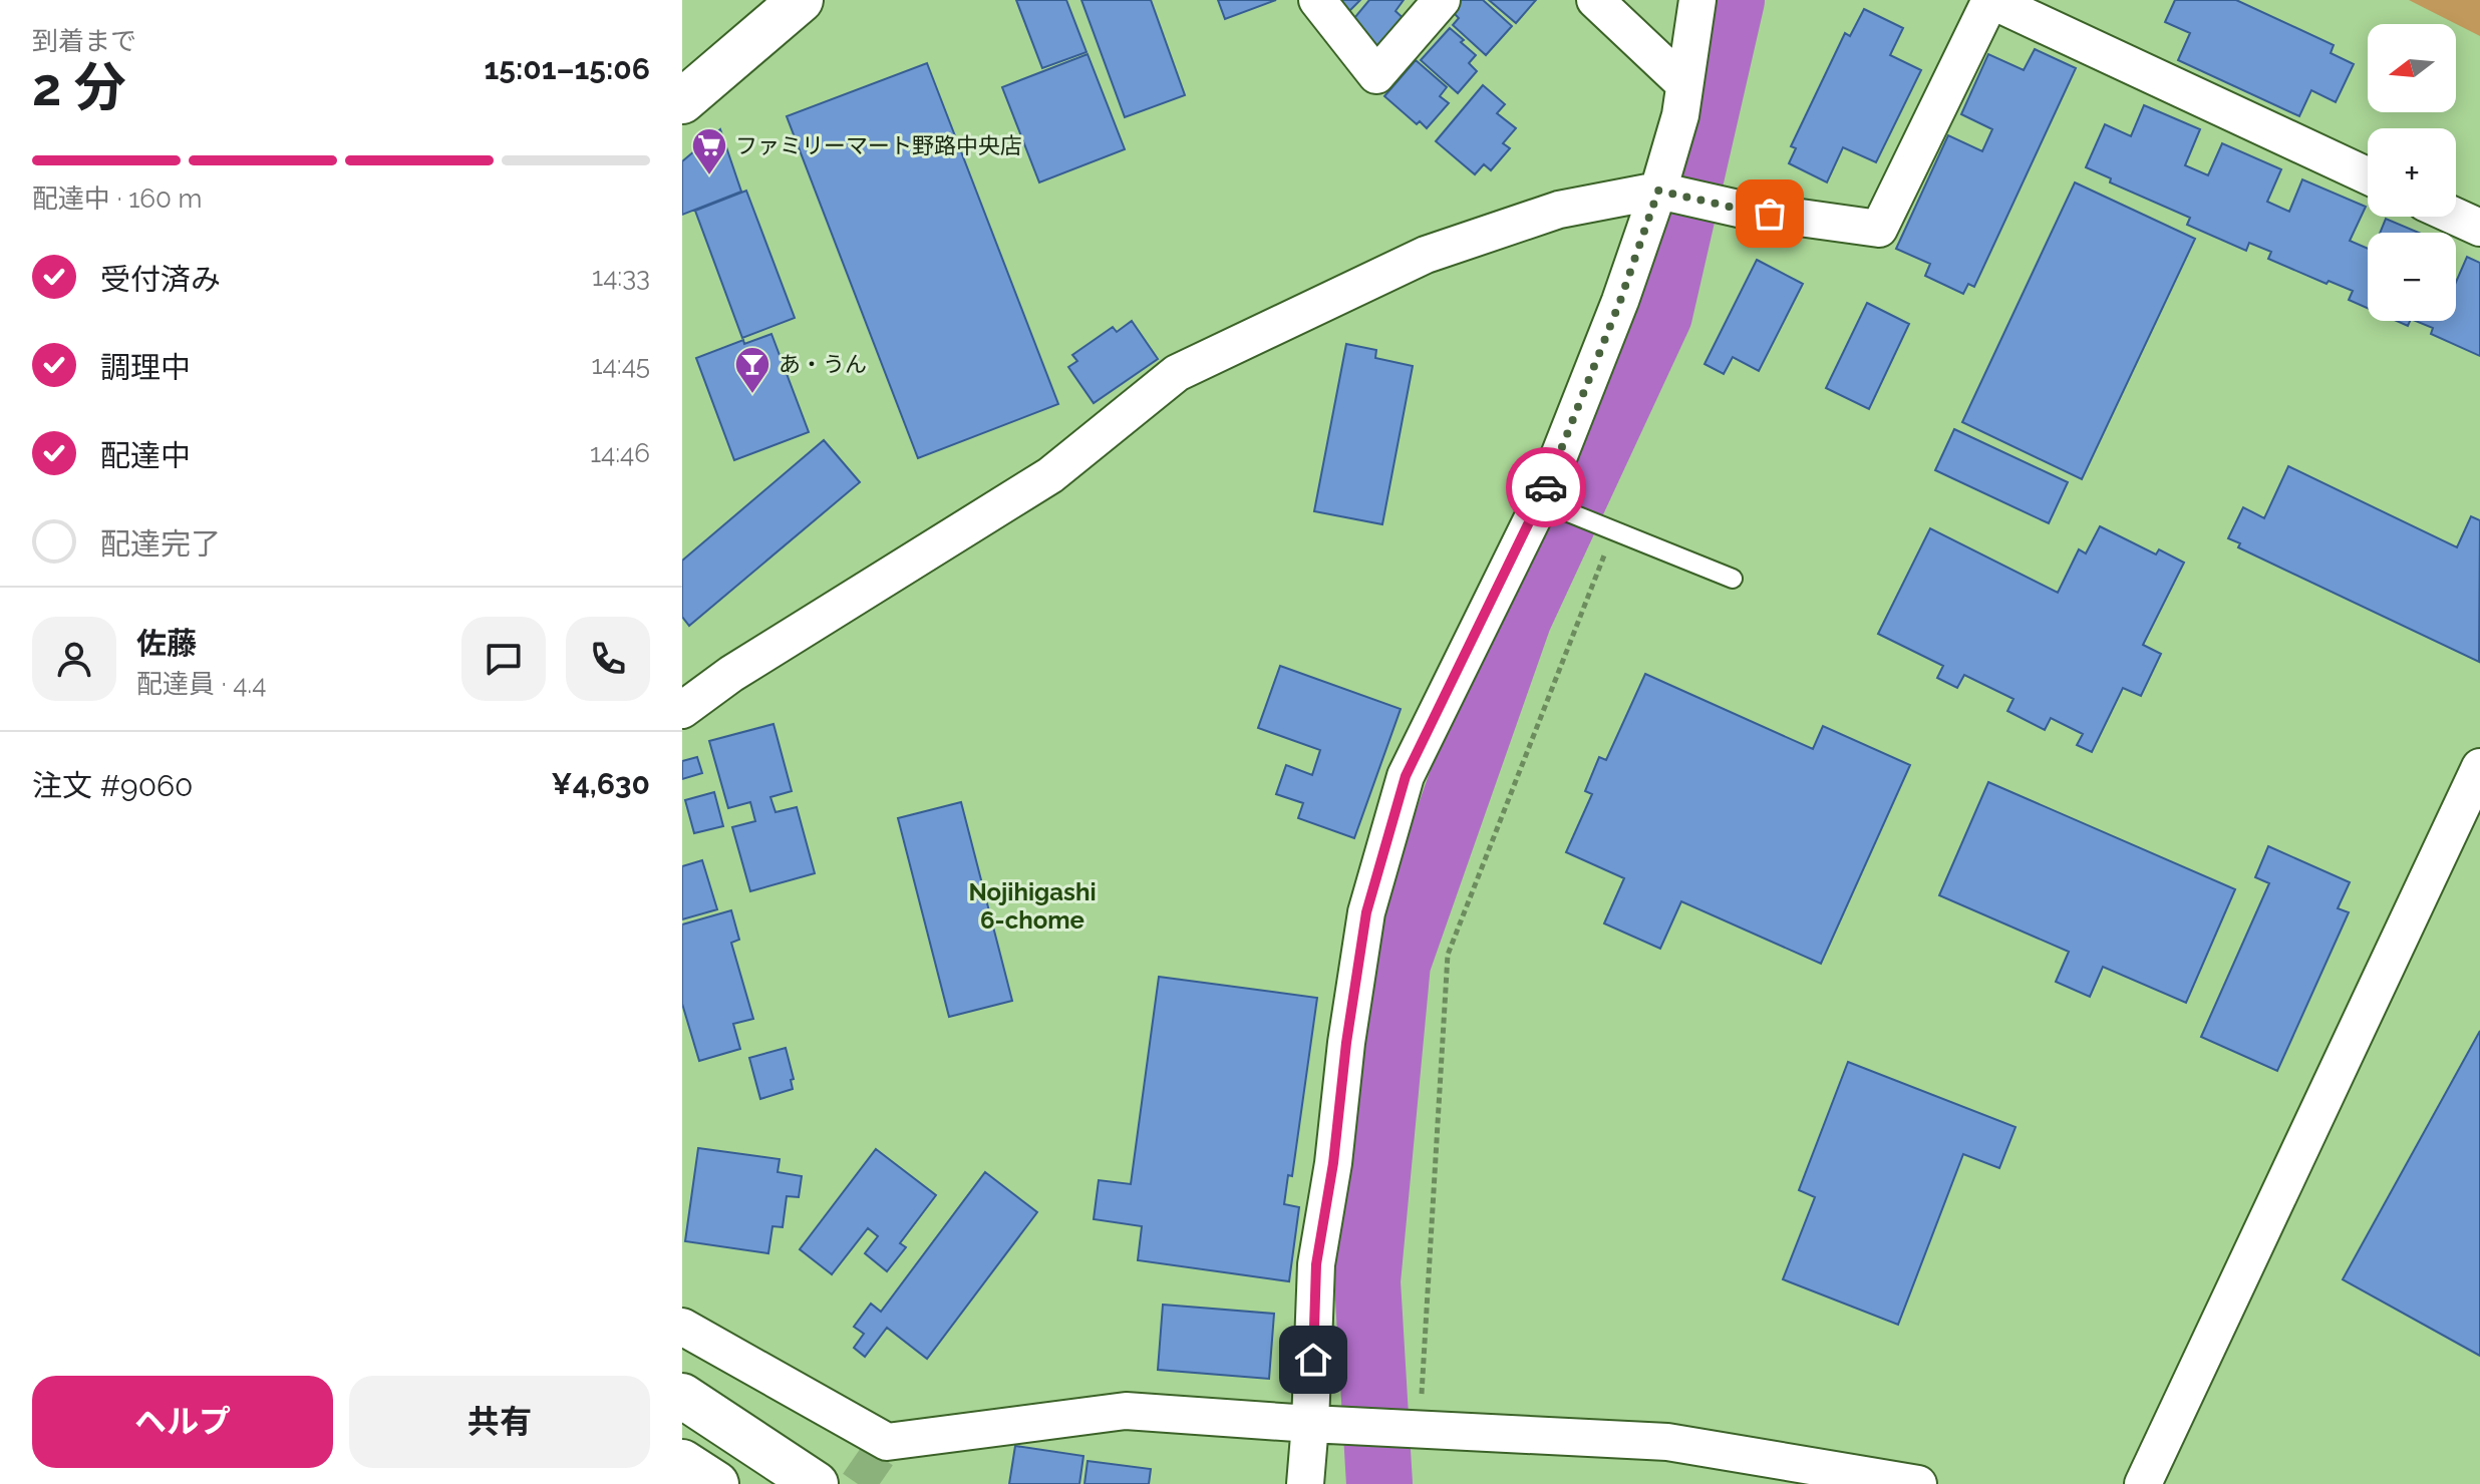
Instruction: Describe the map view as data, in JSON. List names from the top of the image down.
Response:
{
  "districts": ["Nojihigashi 6-chome"],
  "places": {
    "supermarket": ["ファミリーマート野路中央店"],
    "bar": ["あ・うん"]
  },
  "north": "left",
  "page": {
    "heading": ["2 分", "到着まで", "15:01–15:06"],
    "panel": [
      "佐藤",
      "配達員 · 4.4",
      "注文 #9060",
      "¥4,630"
    ],
    "map_buttons": ["+", "−"],
    "bar": "配達中 · 160 m",
    "list": [
      ["受付済み", "14:33"],
      ["調理中", "14:45"],
      ["配達中", "14:46"],
      "配達完了"
    ],
    "buttons": ["ヘルプ", "共有"]
  }
}
